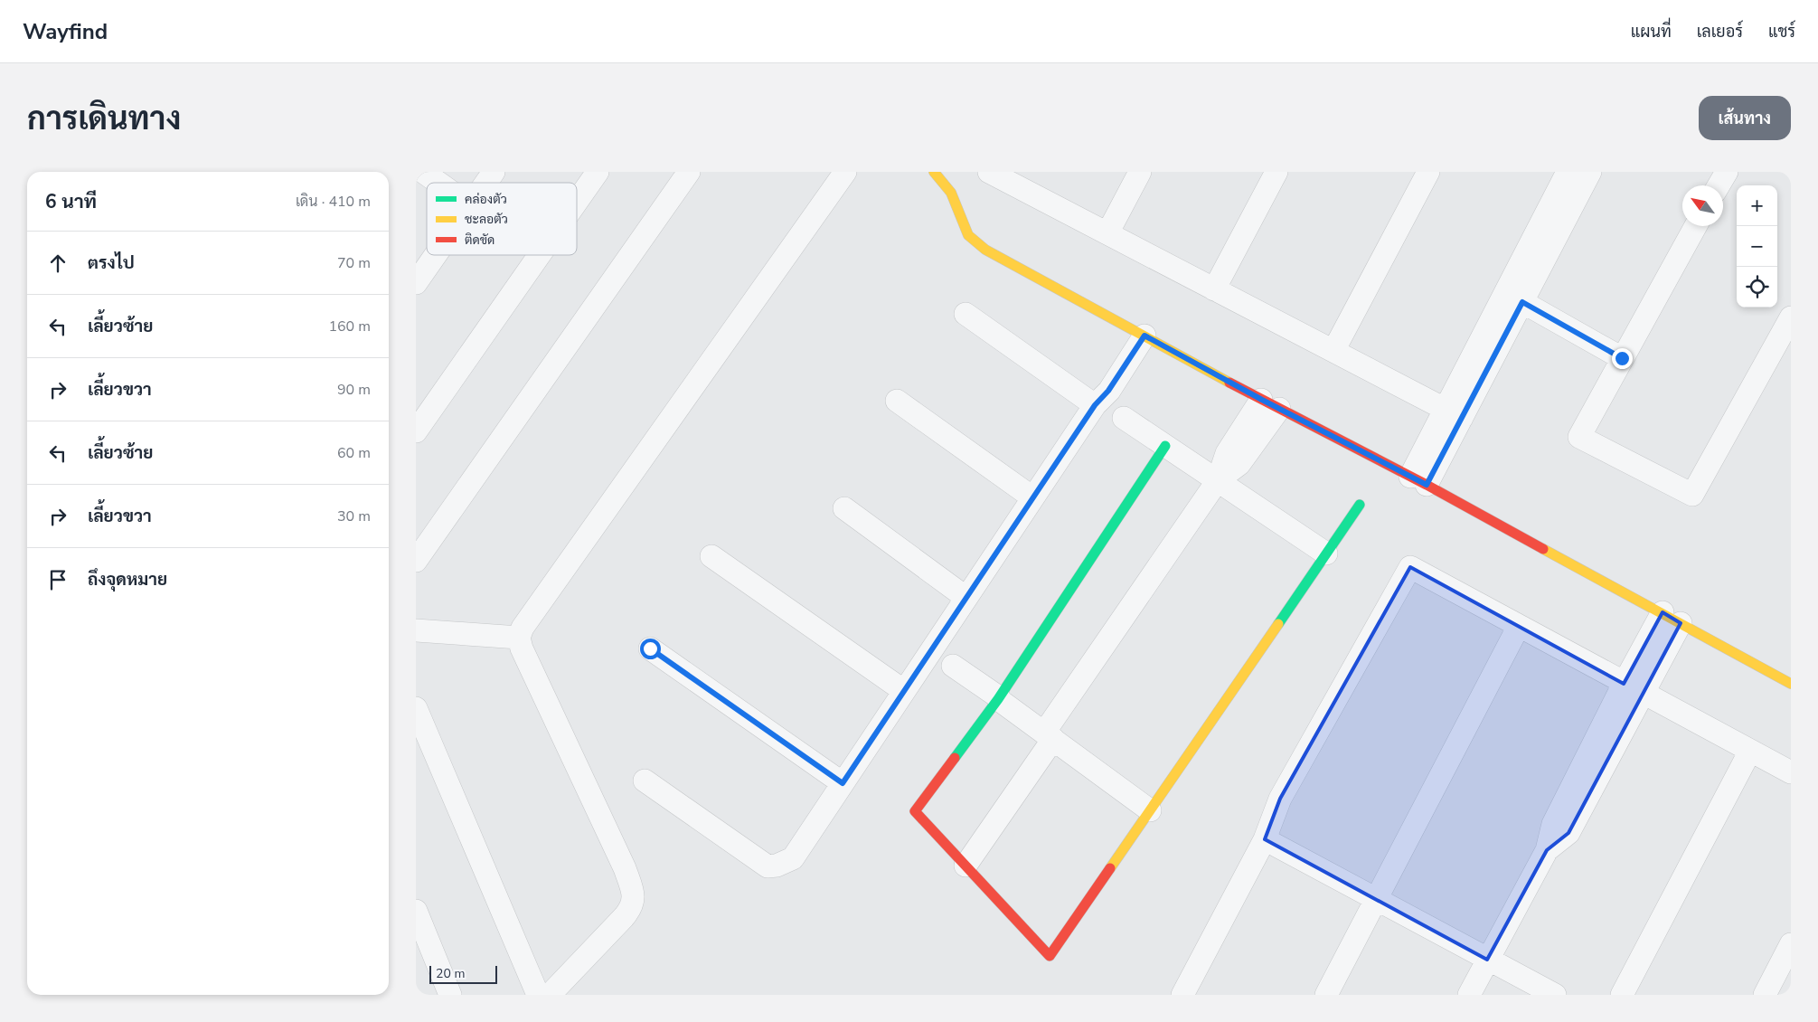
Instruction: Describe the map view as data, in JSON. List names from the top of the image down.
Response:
{
  "legend": ["คล่องตัว", "ชะลอตัว", "ติดขัด"],
  "scale_bar": "20 m",
  "north": "top left",
  "page": {
    "header": "Wayfind",
    "nav": ["แผนที่", "เลเยอร์", "แชร์"],
    "title": "การเดินทาง",
    "buttons": "เส้นทาง",
    "heading": ["6 นาที", "เดิน · 410 m"],
    "map_buttons": ["+", "−"],
    "list": [
      ["ตรงไป", "70 m"],
      ["เลี้ยวซ้าย", "160 m"],
      ["เลี้ยวขวา", "90 m"],
      ["เลี้ยวซ้าย", "60 m"],
      ["เลี้ยวขวา", "30 m"],
      "ถึงจุดหมาย"
    ],
    "scale": "20 m"
  }
}
